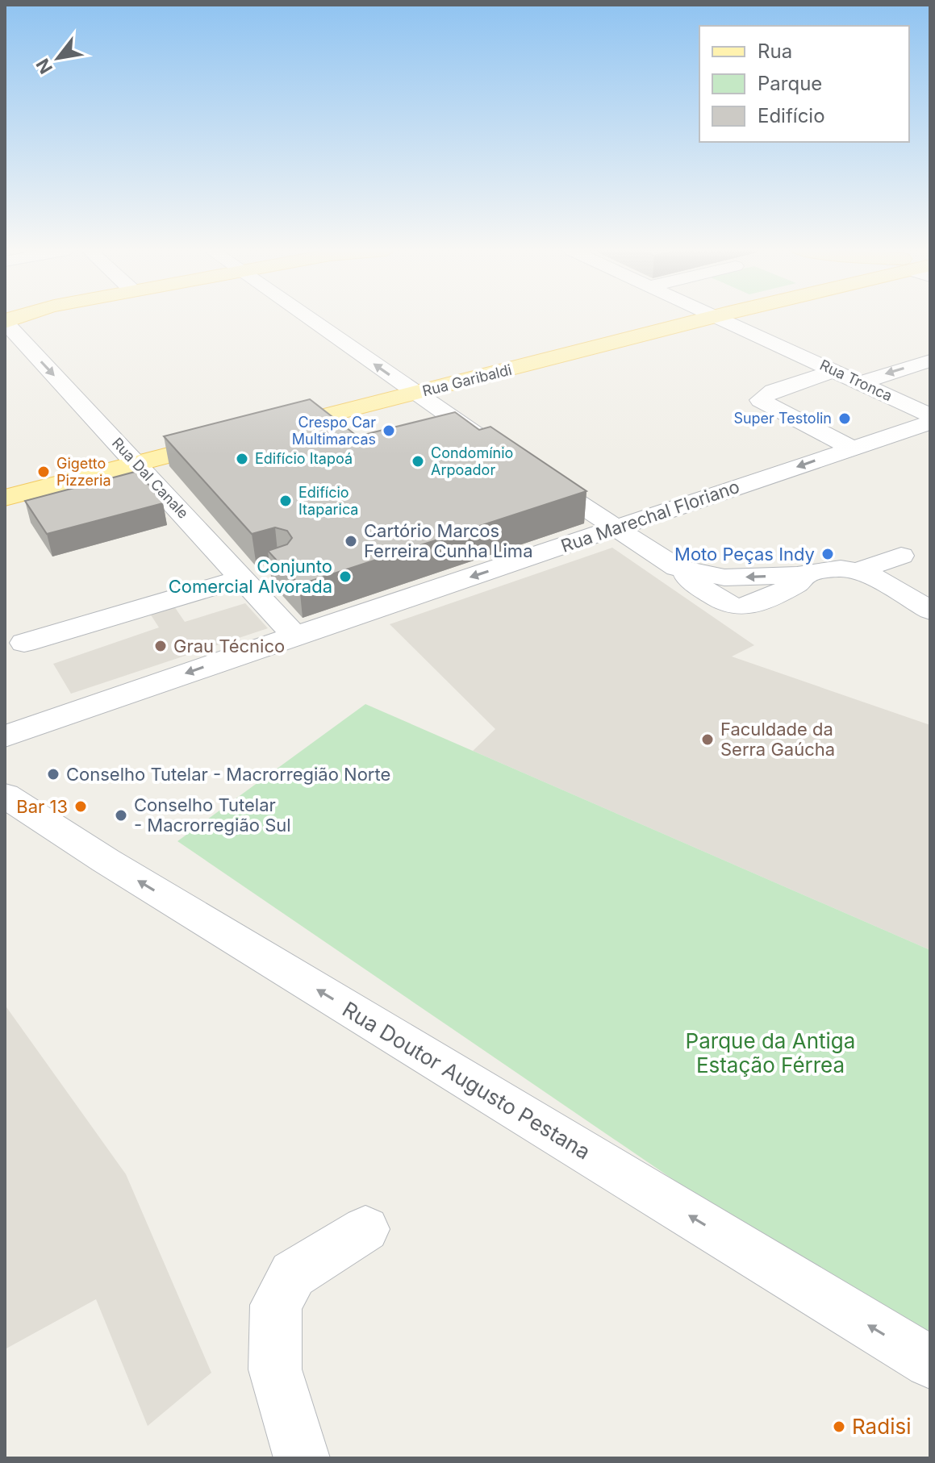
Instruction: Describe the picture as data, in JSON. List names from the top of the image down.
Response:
{
  "streets": {
    "main road": ["Rua Garibaldi"],
    "street": [
      "Rua Tronca",
      "Rua Dal Canale",
      "Rua Marechal Floriano",
      "Rua Doutor Augusto Pestana"
    ]
  },
  "crossings": [
    ["Rua Dal Canale", "Rua Marechal Floriano"]
  ],
  "one_way": ["Rua Dal Canale", "Rua Doutor Augusto Pestana"],
  "parks": ["Parque da Antiga Estação Férrea"],
  "places": [
    "Super Testolin",
    "Crespo Car Multimarcas",
    "Edifício Itapoá",
    "Condomínio Arpoador",
    "Gigetto Pizzeria",
    "Edifício Itaparica",
    "Cartório Marcos Ferreira Cunha Lima",
    "Moto Peças Indy",
    "Conjunto Comercial Alvorada",
    "Grau Técnico",
    "Faculdade da Serra Gaúcha",
    "Conselho Tutelar - Macrorregião Norte",
    "Bar 13",
    "Conselho Tutelar - Macrorregião Sul",
    "Radisi"
  ],
  "legend": ["Rua", "Parque", "Edifício"],
  "north": "bottom left"
}
